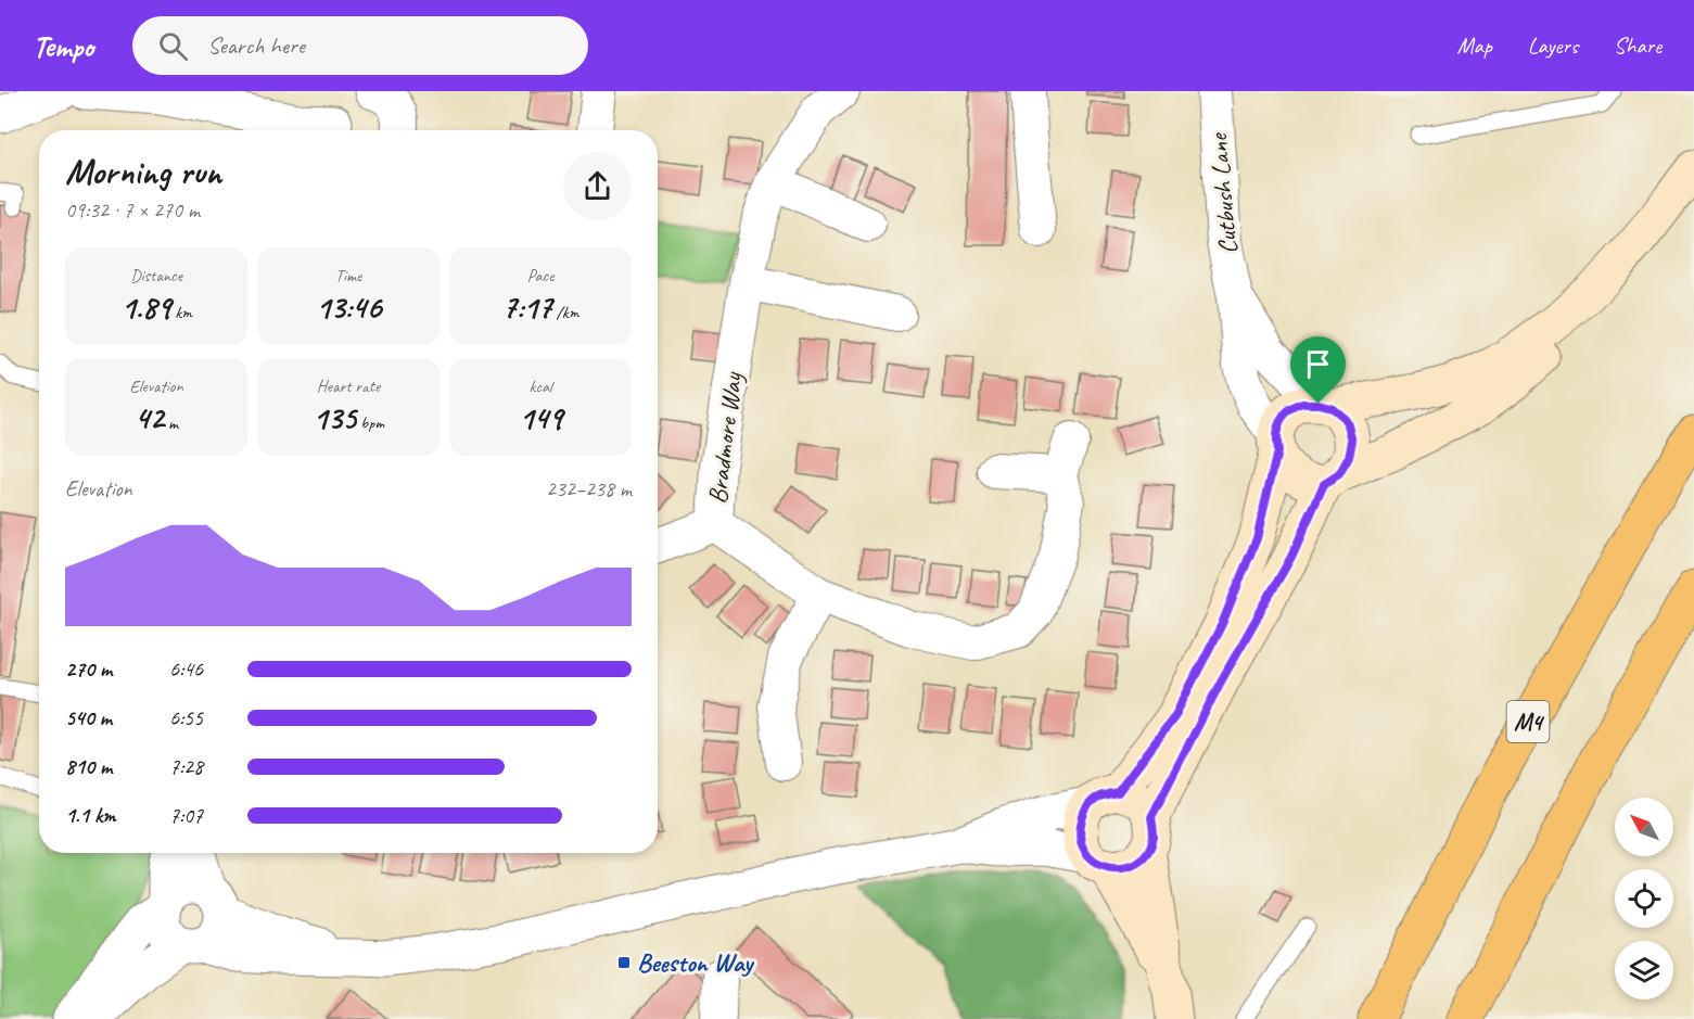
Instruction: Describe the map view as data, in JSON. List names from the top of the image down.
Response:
{
  "streets": {
    "highway": ["M4"],
    "street": ["Cutbush Lane", "Bradmore Way"]
  },
  "places": {
    "transit": ["Beeston Way"]
  },
  "north": "top left",
  "page": {
    "header": "Tempo",
    "search": "Search here",
    "nav": ["Map", "Layers", "Share"],
    "heading": ["Morning run", "09:32 · 7 × 270 m"],
    "stats": [
      ["Distance", "1.89 km"],
      ["Time", "13:46"],
      ["Pace", "7:17 /km"],
      ["Elevation", "42 m"],
      ["Heart rate", "135 bpm"],
      ["kcal", "149"]
    ],
    "chart": ["Elevation", "232–238 m"],
    "list": [
      {
        "name": "270 m",
        "note": "6:46"
      },
      {
        "name": "540 m",
        "note": "6:55"
      },
      {
        "name": "810 m",
        "note": "7:28"
      },
      {
        "name": "1.1 km",
        "note": "7:07"
      }
    ]
  }
}
